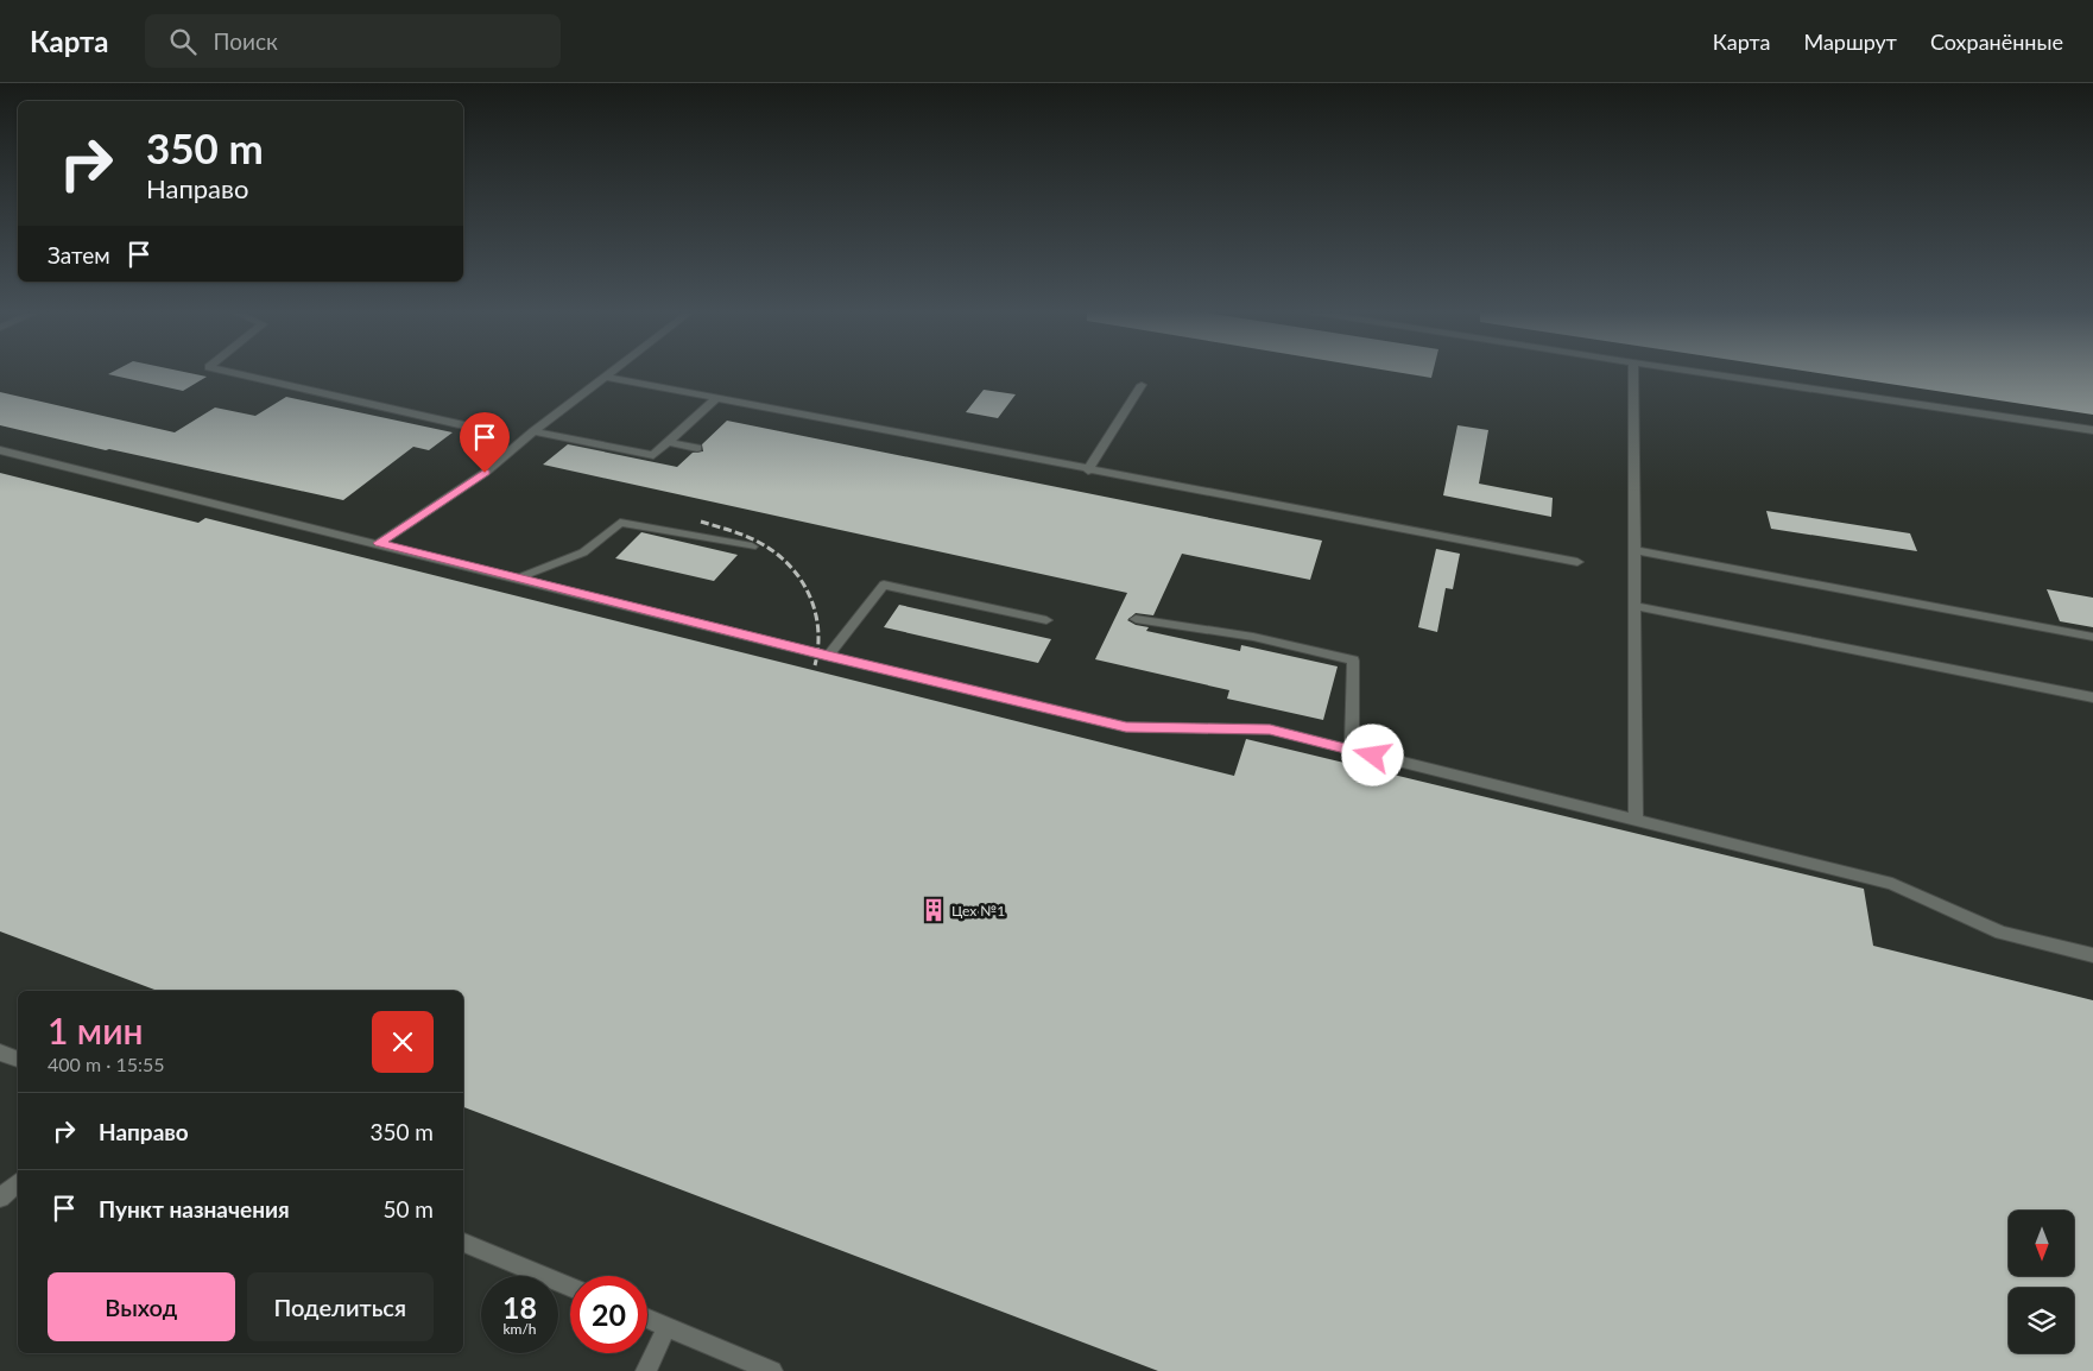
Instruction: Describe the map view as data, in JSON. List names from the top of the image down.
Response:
{
  "places": {
    "building": ["Цех №1"]
  },
  "north": "bottom",
  "page": {
    "header": "Карта",
    "search": "Поиск",
    "nav": ["Карта", "Маршрут", "Сохранённые"],
    "turn": ["350 m", "Направо"],
    "then": "Затем",
    "heading": ["1 мин", "400 m · 15:55"],
    "list": [
      {
        "name": "Направо",
        "value": "350 m"
      },
      {
        "name": "Пункт назначения",
        "value": "50 m"
      }
    ],
    "buttons": ["Выход", "Поделиться"],
    "speed": "18 km/h",
    "limit": "20"
  }
}
